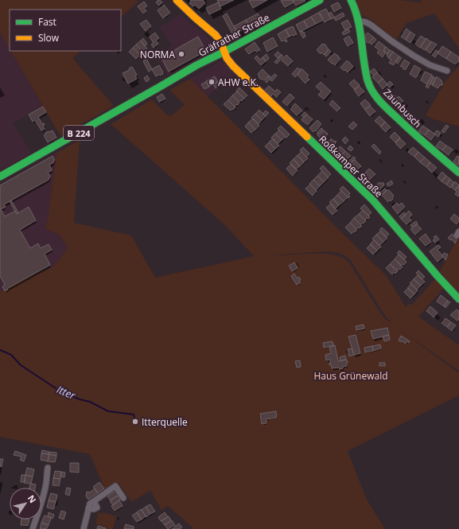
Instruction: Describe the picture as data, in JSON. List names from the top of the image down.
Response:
{
  "streets": {
    "street": [
      "Gräfrather Straße",
      "Zaunbusch",
      "B 224",
      "Roßkamper Straße"
    ]
  },
  "crossings": [
    ["Gräfrather Straße", "Roßkamper Straße"]
  ],
  "water": ["Itter"],
  "parks": ["Haus Grünewald"],
  "places": ["NORMA", "AHW e.K.", "Itterquelle"],
  "legend": ["Fast", "Slow"],
  "north": "top right"
}
